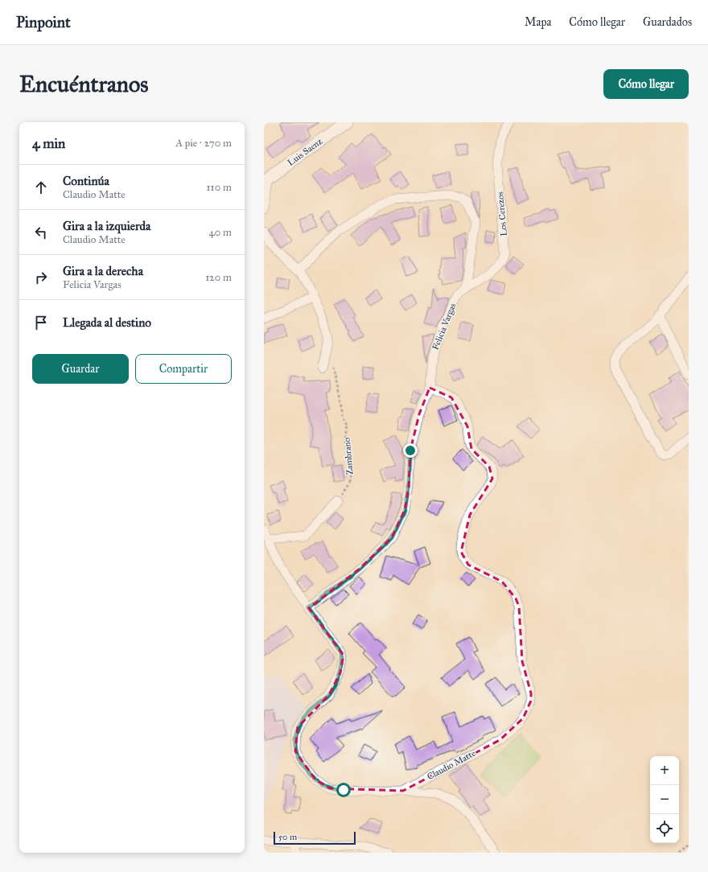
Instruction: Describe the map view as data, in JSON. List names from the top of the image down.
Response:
{
  "streets": {
    "main road": ["Luis Saenz"],
    "street": ["Los Cerezos", "Felicia Vargas", "Claudio Matte"],
    "path": ["Zambrano"]
  },
  "crossings": [
    ["Los Cerezos", "Felicia Vargas"],
    ["Felicia Vargas", "Claudio Matte"]
  ],
  "scale_bar": "50 m",
  "page": {
    "header": "Pinpoint",
    "nav": ["Mapa", "Cómo llegar", "Guardados"],
    "buttons": [
      "Cómo llegar",
      ["Guardar", "Compartir"]
    ],
    "title": "Encuéntranos",
    "heading": ["4 min", "A pie · 270 m"],
    "list": [
      ["Continúa", "Claudio Matte", "110 m"],
      ["Gira a la izquierda", "Claudio Matte", "40 m"],
      ["Gira a la derecha", "Felicia Vargas", "120 m"],
      "Llegada al destino"
    ],
    "map_buttons": ["+", "−"],
    "scale": "50 m"
  }
}
